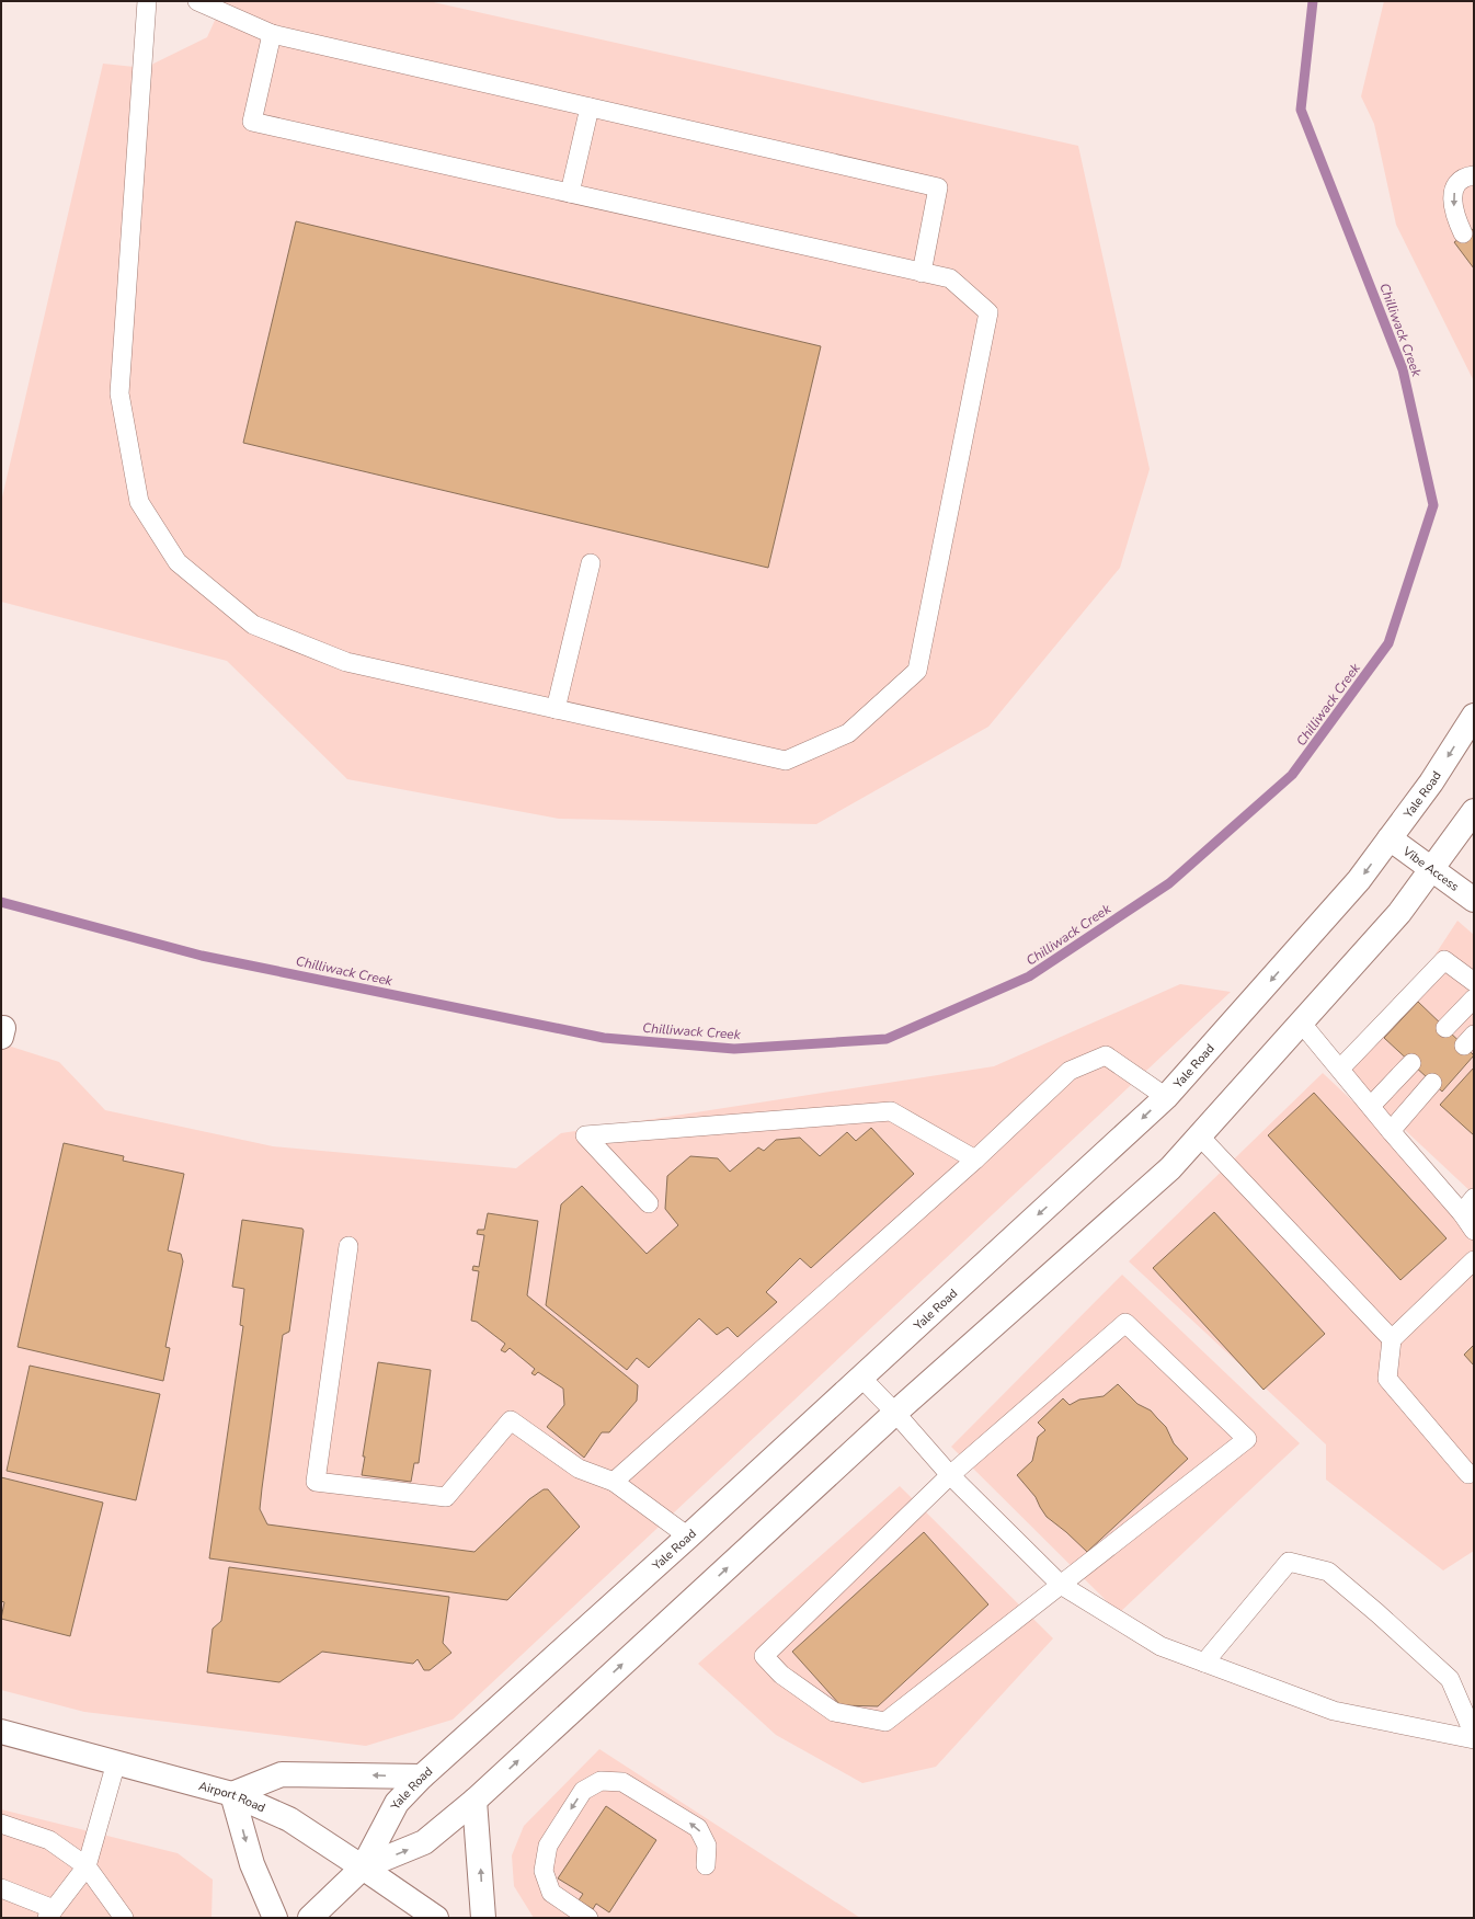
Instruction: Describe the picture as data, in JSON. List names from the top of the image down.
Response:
{
  "streets": {
    "main road": ["Yale Road", "Vibe Access", "Airport Road"]
  },
  "crossings": [
    ["Yale Road", "Vibe Access"],
    ["Yale Road", "Airport Road"]
  ],
  "water": ["Chilliwack Creek"]
}
